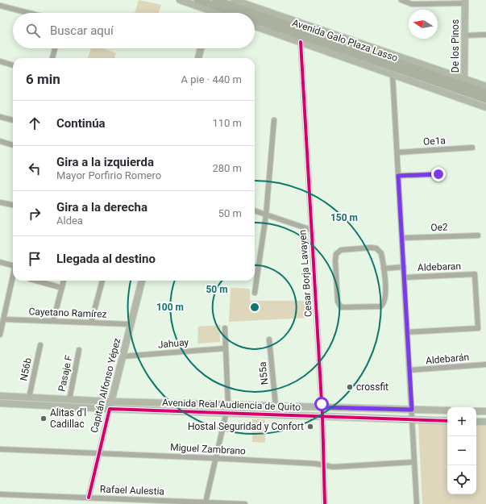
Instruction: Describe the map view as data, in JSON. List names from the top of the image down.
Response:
{
  "streets": {
    "main road": [
      "Avenida Galo Plaza Lasso",
      "De los Pinos",
      "Capitán Alfonso Yépez",
      "Avenida Real Audiencia de Quito"
    ],
    "street": [
      "Oe1a",
      "Oe2",
      "Aldebaran",
      "Cesar Borja Lavayen",
      "Cayetano Ramírez",
      "Jahuay",
      "Aldebarán",
      "N56b",
      "Pasaje F",
      "N55a",
      "Miguel Zambrano",
      "Rafael Aulestia"
    ]
  },
  "crossings": [
    ["Avenida Galo Plaza Lasso", "De los Pinos"],
    ["Avenida Galo Plaza Lasso", "Cesar Borja Lavayen"],
    ["Cesar Borja Lavayen", "Avenida Real Audiencia de Quito"],
    ["Cesar Borja Lavayen", "Miguel Zambrano"],
    ["Cayetano Ramírez", "Capitán Alfonso Yépez"],
    ["Jahuay", "Capitán Alfonso Yépez"],
    ["N56b", "Avenida Real Audiencia de Quito"],
    ["Pasaje F", "Avenida Real Audiencia de Quito"],
    ["N55a", "Avenida Real Audiencia de Quito"],
    ["Capitán Alfonso Yépez", "Avenida Real Audiencia de Quito"],
    ["Capitán Alfonso Yépez", "Miguel Zambrano"],
    ["Capitán Alfonso Yépez", "Rafael Aulestia"]
  ],
  "places": ["crossfit", "Alitas d'l Cadillac", "Hostal Seguridad y Confort"],
  "north": "left",
  "page": {
    "search": "Buscar aquí",
    "heading": ["6 min", "A pie · 440 m"],
    "list": [
      ["Continúa", "110 m"],
      ["Gira a la izquierda", "Mayor Porfirio Romero", "280 m"],
      ["Gira a la derecha", "Aldea", "50 m"],
      "Llegada al destino"
    ],
    "map_buttons": ["+", "−"]
  },
  "rings": ["150 m", "50 m", "100 m"]
}
